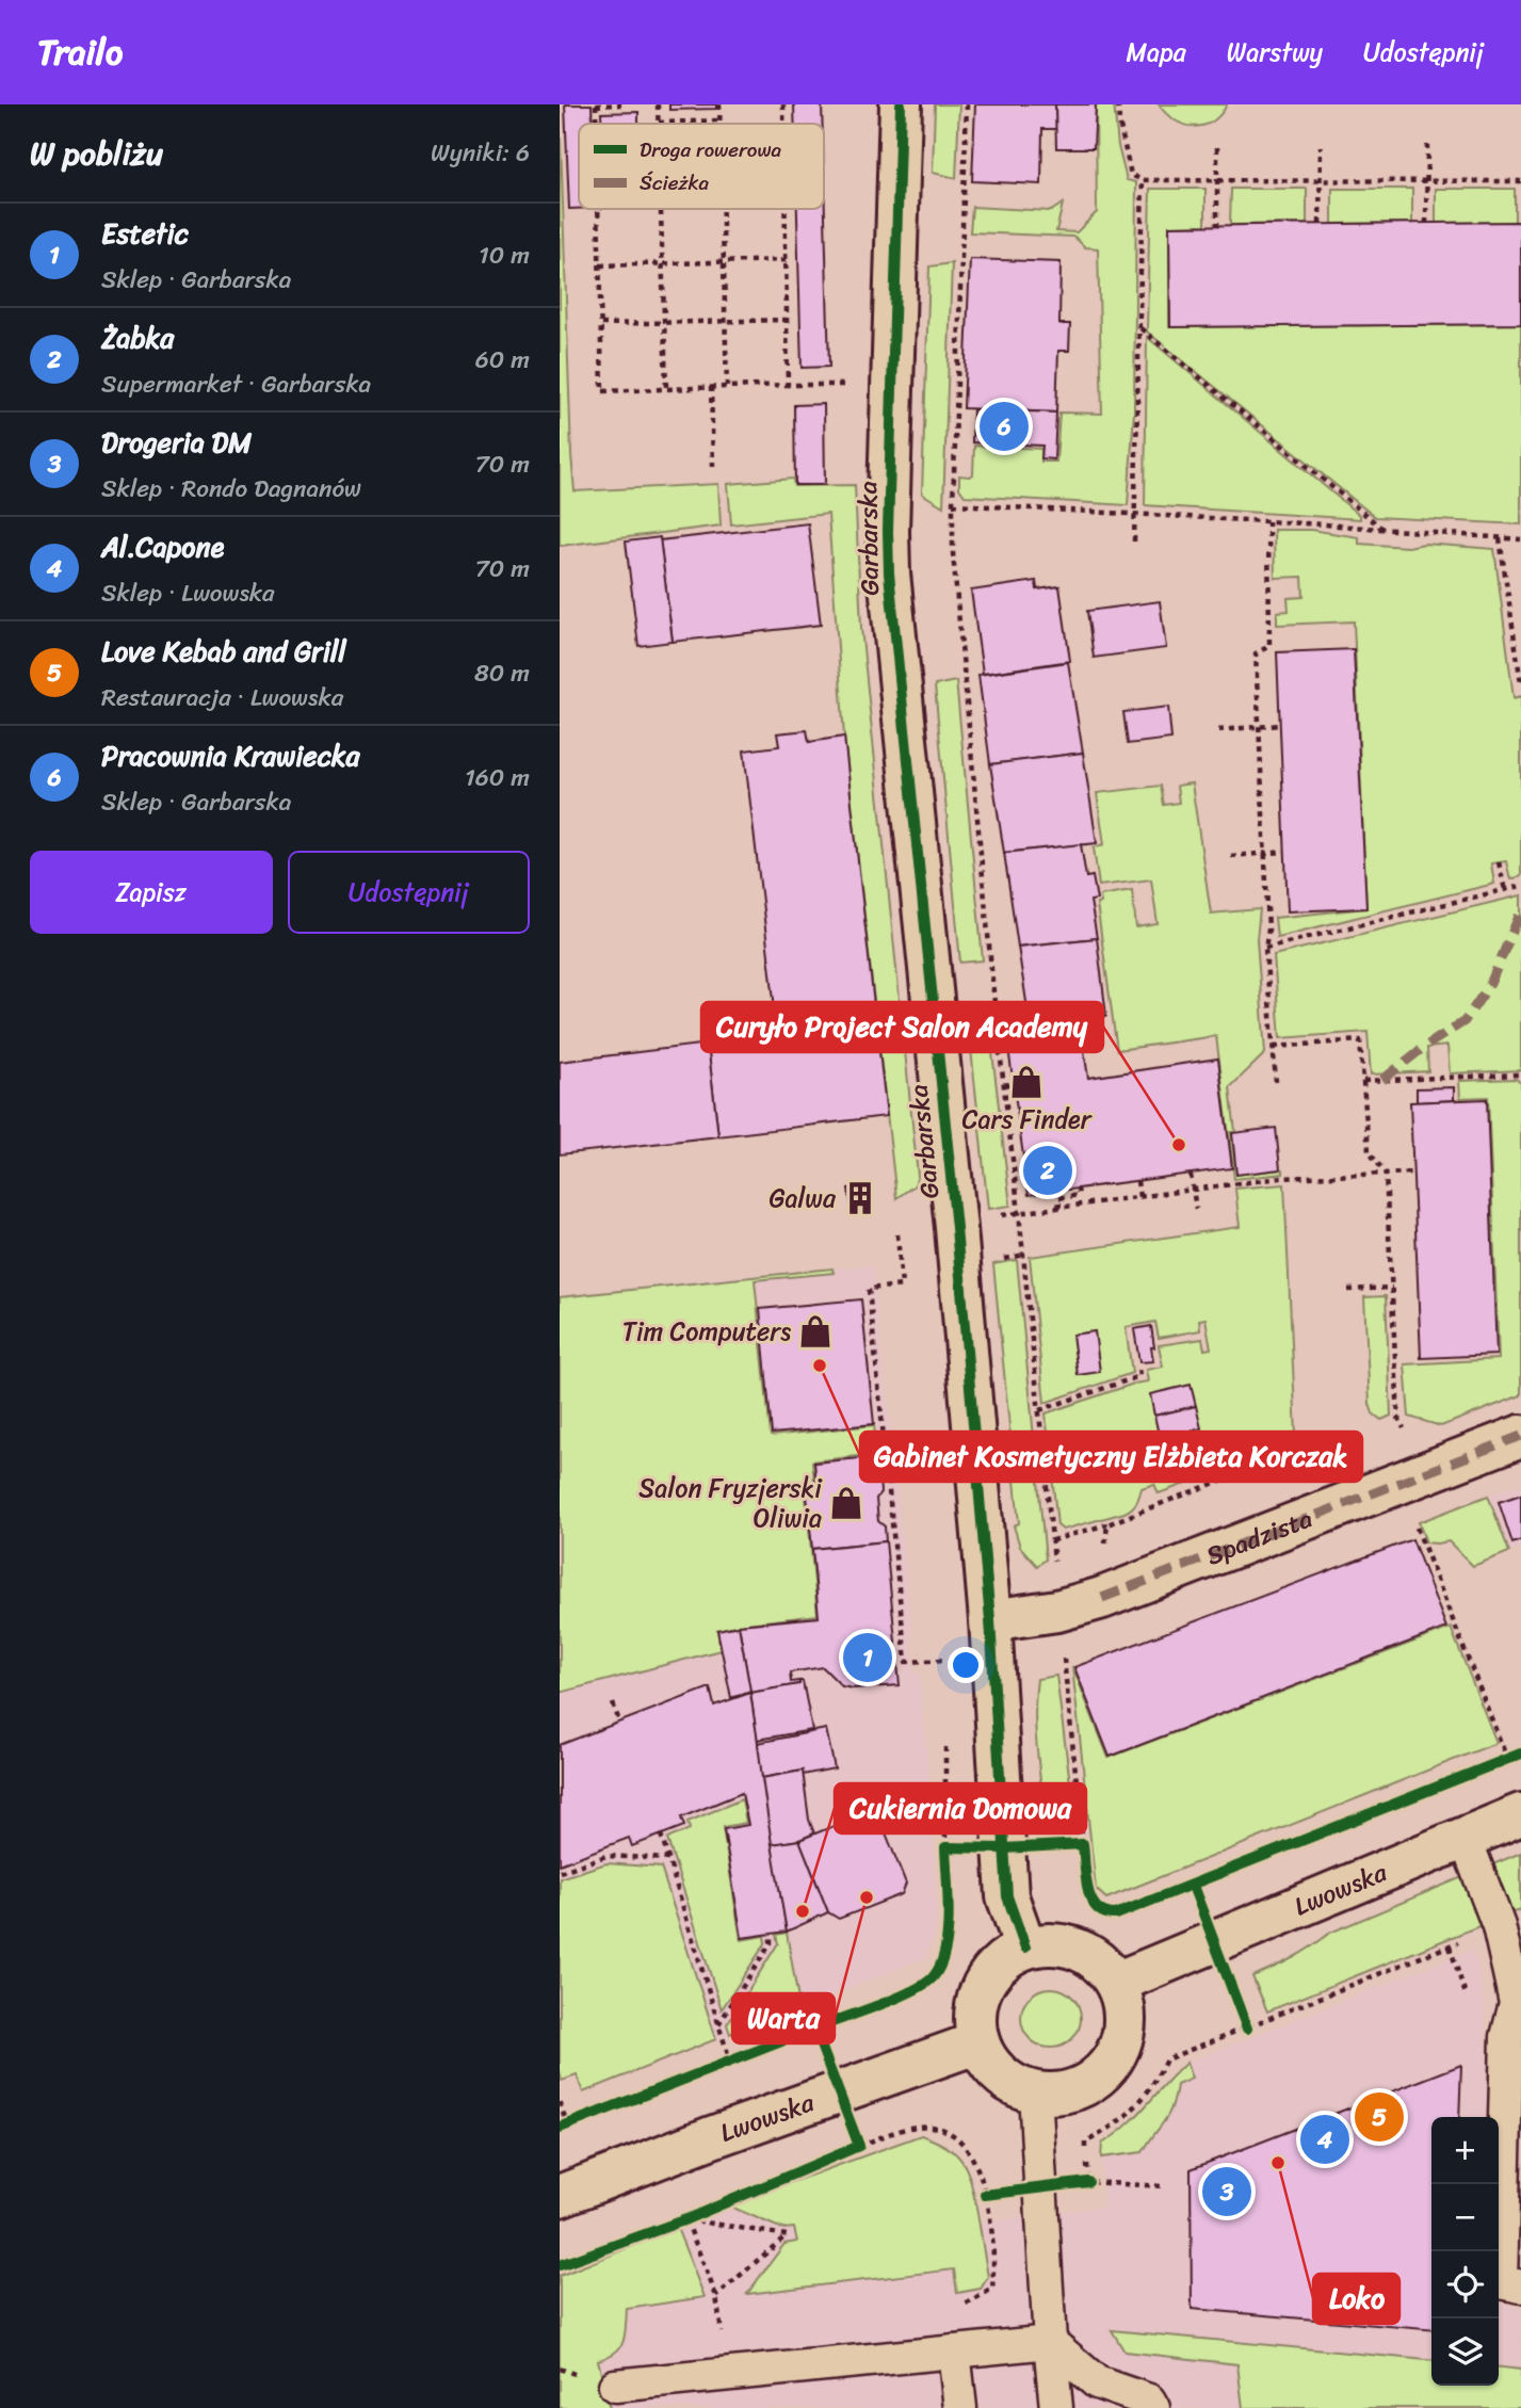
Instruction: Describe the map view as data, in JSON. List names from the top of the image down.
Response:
{
  "streets": {
    "street": ["Garbarska", "Spadzista", "Lwowska"]
  },
  "crossings": [
    ["Garbarska", "Spadzista"],
    ["Garbarska", "Lwowska"]
  ],
  "places": {
    "shop": ["Cars Finder", "Tim Computers", "Salon Fryzjerski Oliwia"],
    "other": [
      "Curyło Project Salon Academy",
      "Gabinet Kosmetyczny Elżbieta Korczak",
      "Warta",
      "Cukiernia Domowa",
      "Loko"
    ],
    "building": ["Galwa"]
  },
  "legend": ["Droga rowerowa", "Ścieżka"],
  "page": {
    "header": "Trailo",
    "nav": ["Mapa", "Warstwy", "Udostępnij"],
    "heading": ["W pobliżu", "Wyniki: 6"],
    "list": [
      {
        "mark": "1",
        "name": "Estetic",
        "note": "Sklep · Garbarska",
        "value": "10 m"
      },
      {
        "mark": "2",
        "name": "Żabka",
        "note": "Supermarket · Garbarska",
        "value": "60 m"
      },
      {
        "mark": "3",
        "name": "Drogeria DM",
        "note": "Sklep · Rondo Dagnanów",
        "value": "70 m"
      },
      {
        "mark": "4",
        "name": "Al.Capone",
        "note": "Sklep · Lwowska",
        "value": "70 m"
      },
      {
        "mark": "5",
        "name": "Love Kebab and Grill",
        "note": "Restauracja · Lwowska",
        "value": "80 m"
      },
      {
        "mark": "6",
        "name": "Pracownia Krawiecka",
        "note": "Sklep · Garbarska",
        "value": "160 m"
      }
    ],
    "pins": [
      "6",
      "2",
      "1",
      "5",
      "4",
      "3"
    ],
    "buttons": ["Zapisz", "Udostępnij"],
    "map_buttons": ["+", "−"]
  }
}
